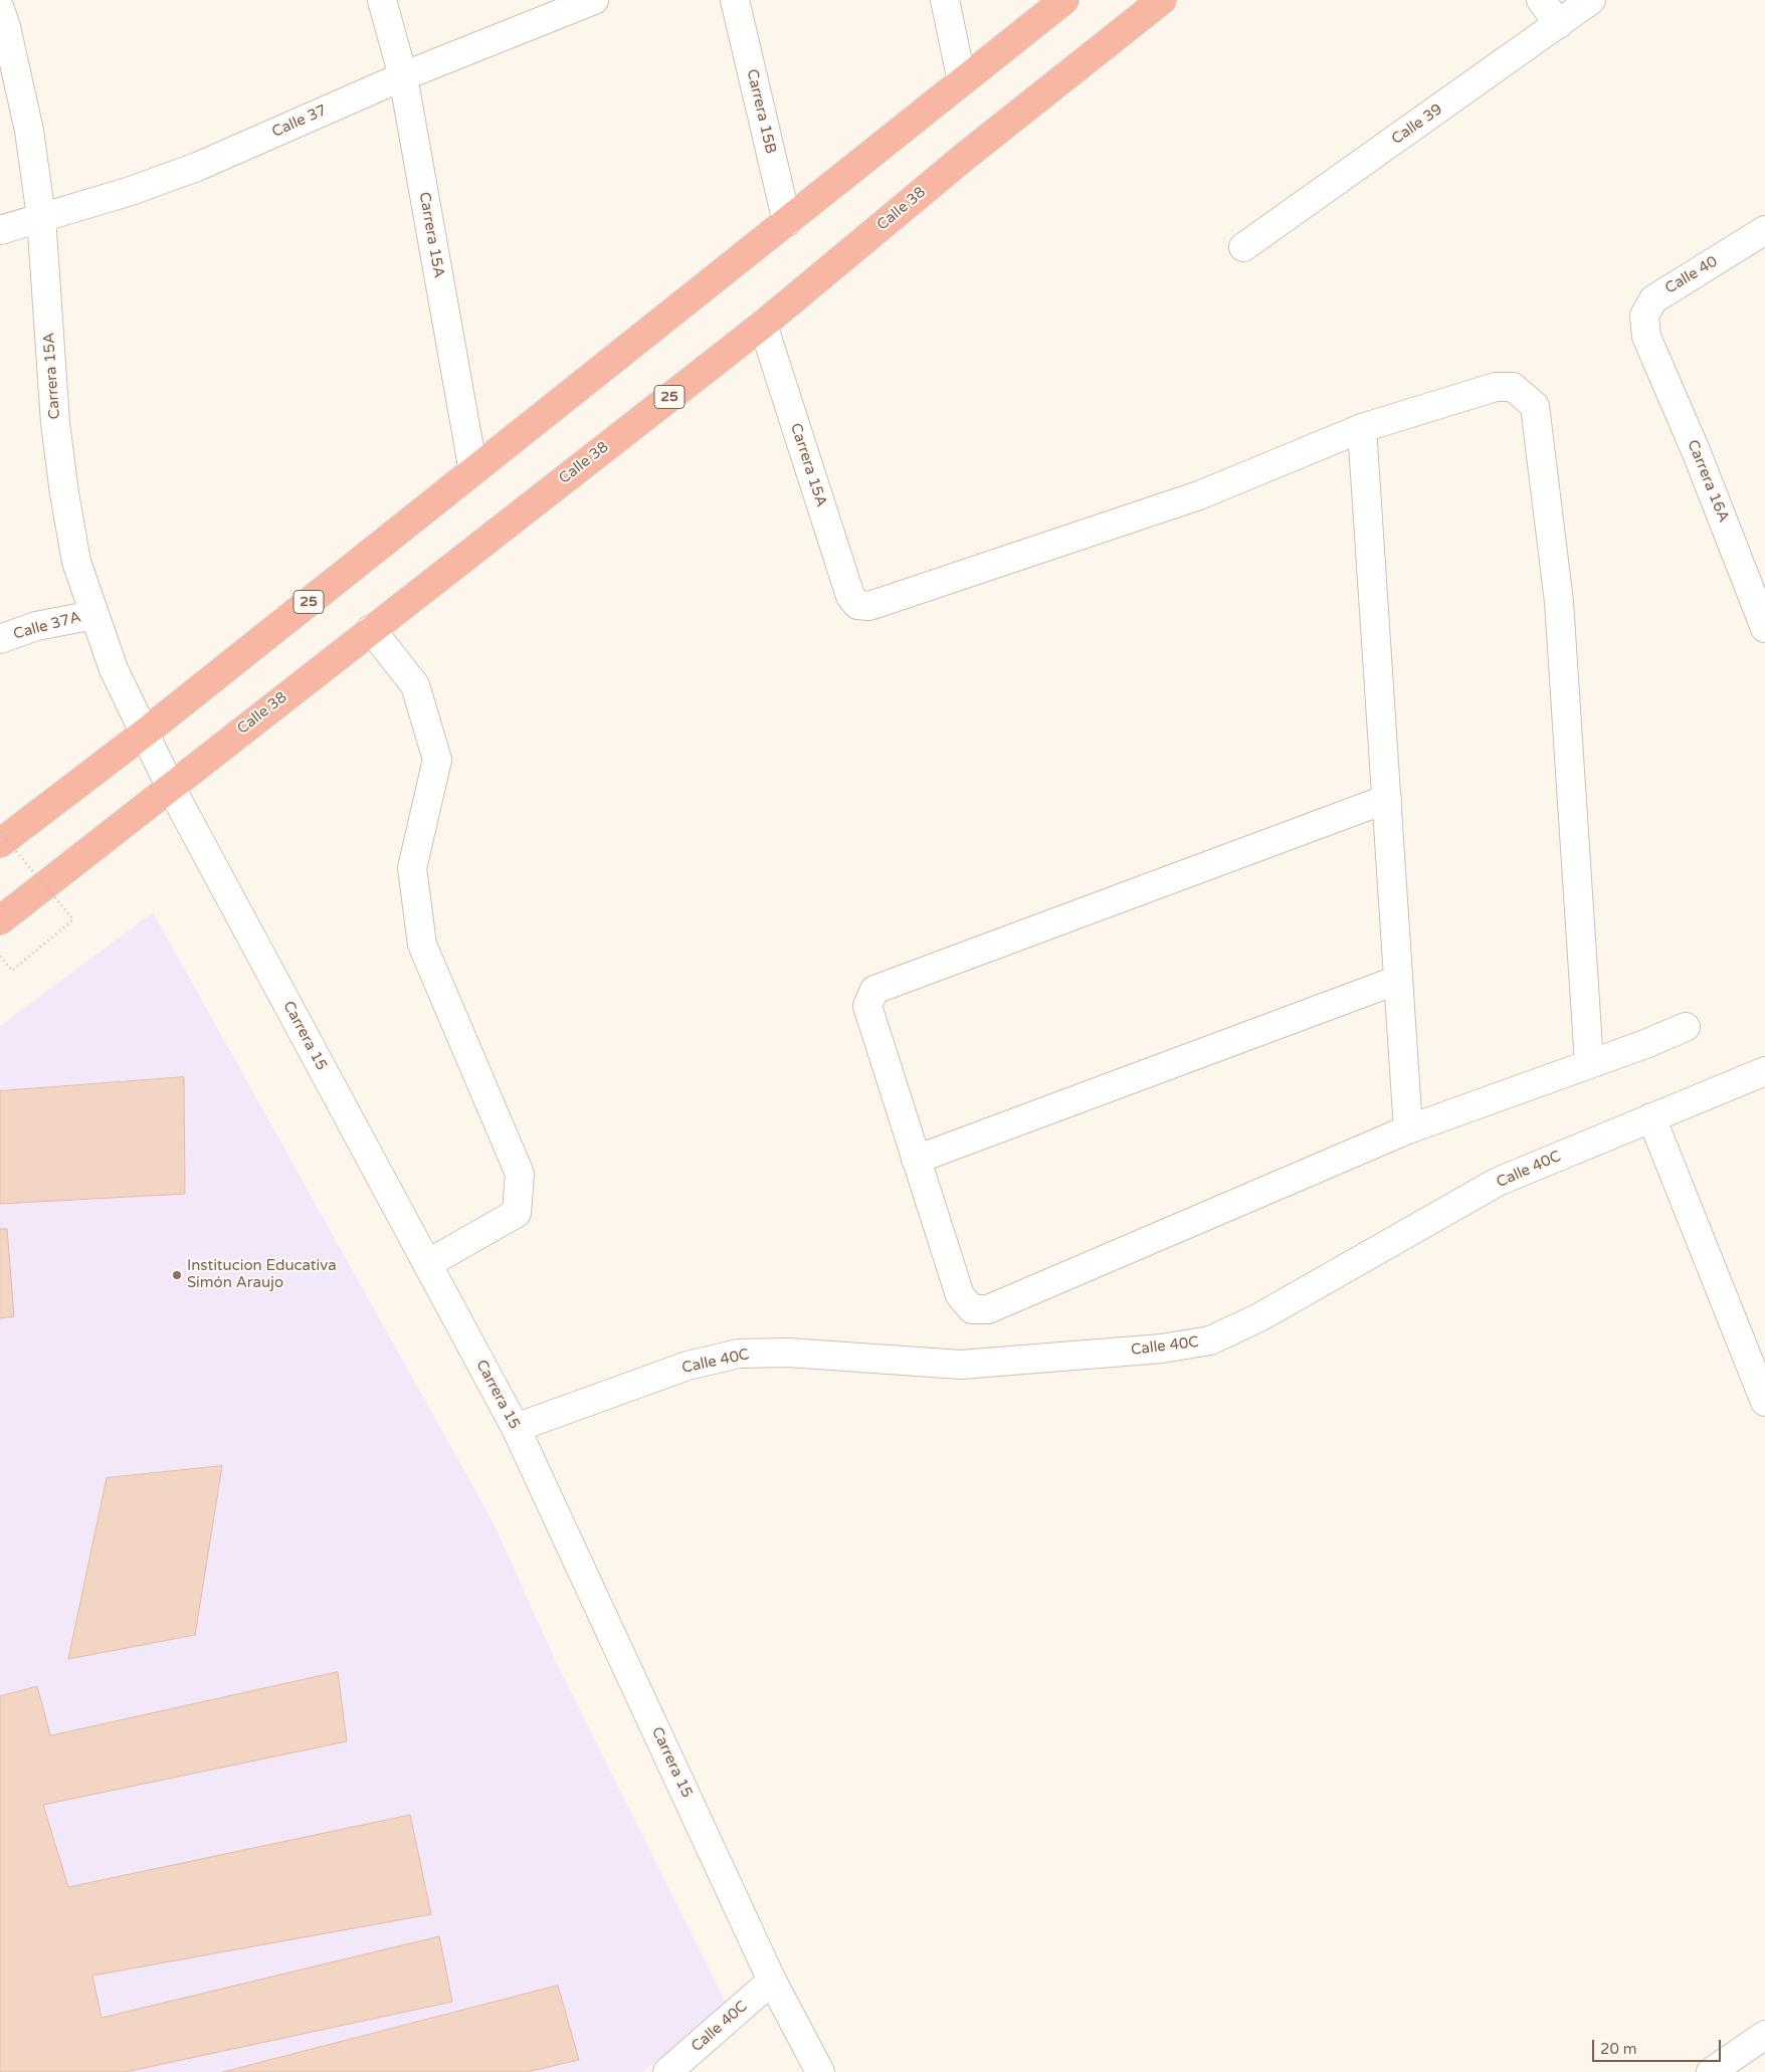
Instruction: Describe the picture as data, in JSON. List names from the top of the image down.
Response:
{
  "streets": {
    "highway": ["Calle 38", "25"],
    "street": [
      "Carrera 15B",
      "Calle 37",
      "Calle 39",
      "Carrera 15A",
      "Calle 40",
      "Carrera 16A",
      "Calle 37A",
      "Carrera 15",
      "Calle 40C"
    ]
  },
  "crossings": [
    ["Carrera 15B", "25"],
    ["Calle 37", "Carrera 15A"],
    ["Calle 38", "Carrera 15A"],
    ["Calle 38", "Carrera 15"],
    ["Carrera 15A", "25"],
    ["Carrera 15A", "Calle 37A"],
    ["Carrera 15A", "Carrera 15"],
    ["Calle 40", "Carrera 16A"],
    ["25", "Carrera 15"],
    ["Carrera 15", "Calle 40C"]
  ],
  "places": ["Institucion Educativa Simón Araujo"],
  "scale_bar": "20 m"
}
